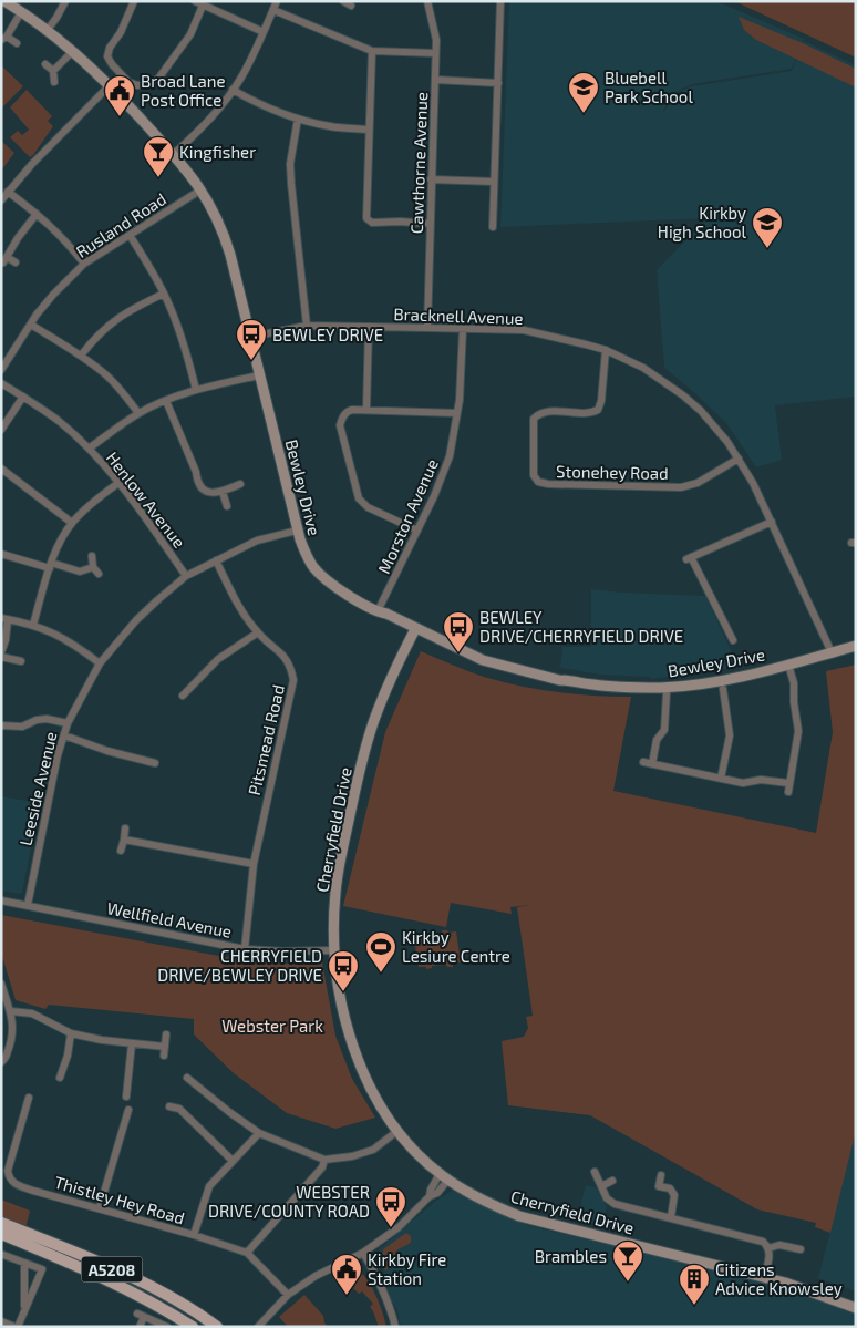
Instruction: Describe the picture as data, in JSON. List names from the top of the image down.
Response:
{
  "streets": {
    "main road": ["A5208"],
    "street": [
      "Cawthorne Avenue",
      "Rusland Road",
      "Bracknell Avenue",
      "Stonehey Road",
      "Bewley Drive",
      "Henlow Avenue",
      "Morston Avenue",
      "Pitsmead Road",
      "Leeside Avenue",
      "Cherryfield Drive",
      "Wellfield Avenue",
      "Thistley Hey Road"
    ]
  },
  "crossings": [
    ["Cawthorne Avenue", "Bracknell Avenue"],
    ["Rusland Road", "Bewley Drive"],
    ["Bracknell Avenue", "Stonehey Road"],
    ["Bracknell Avenue", "Bewley Drive"],
    ["Bracknell Avenue", "Morston Avenue"],
    ["Bewley Drive", "Morston Avenue"],
    ["Bewley Drive", "Leeside Avenue"],
    ["Bewley Drive", "Cherryfield Drive"],
    ["Henlow Avenue", "Leeside Avenue"],
    ["Pitsmead Road", "Leeside Avenue"],
    ["Pitsmead Road", "Wellfield Avenue"],
    ["Leeside Avenue", "Wellfield Avenue"],
    ["Cherryfield Drive", "Wellfield Avenue"]
  ],
  "parks": ["Webster Park"],
  "places": {
    "school or university": ["Bluebell Park School", "Kirkby High School"],
    "public building": ["Broad Lane Post Office", "Kirkby Fire Station"],
    "bar": ["Kingfisher", "Brambles"],
    "bus stop": [
      "BEWLEY DRIVE",
      "BEWLEY DRIVE/CHERRYFIELD DRIVE",
      "CHERRYFIELD DRIVE/BEWLEY DRIVE",
      "WEBSTER DRIVE/COUNTY ROAD"
    ],
    "sports": ["Kirkby Lesiure Centre"],
    "building": ["Citizens Advice Knowsley"]
  }
}
